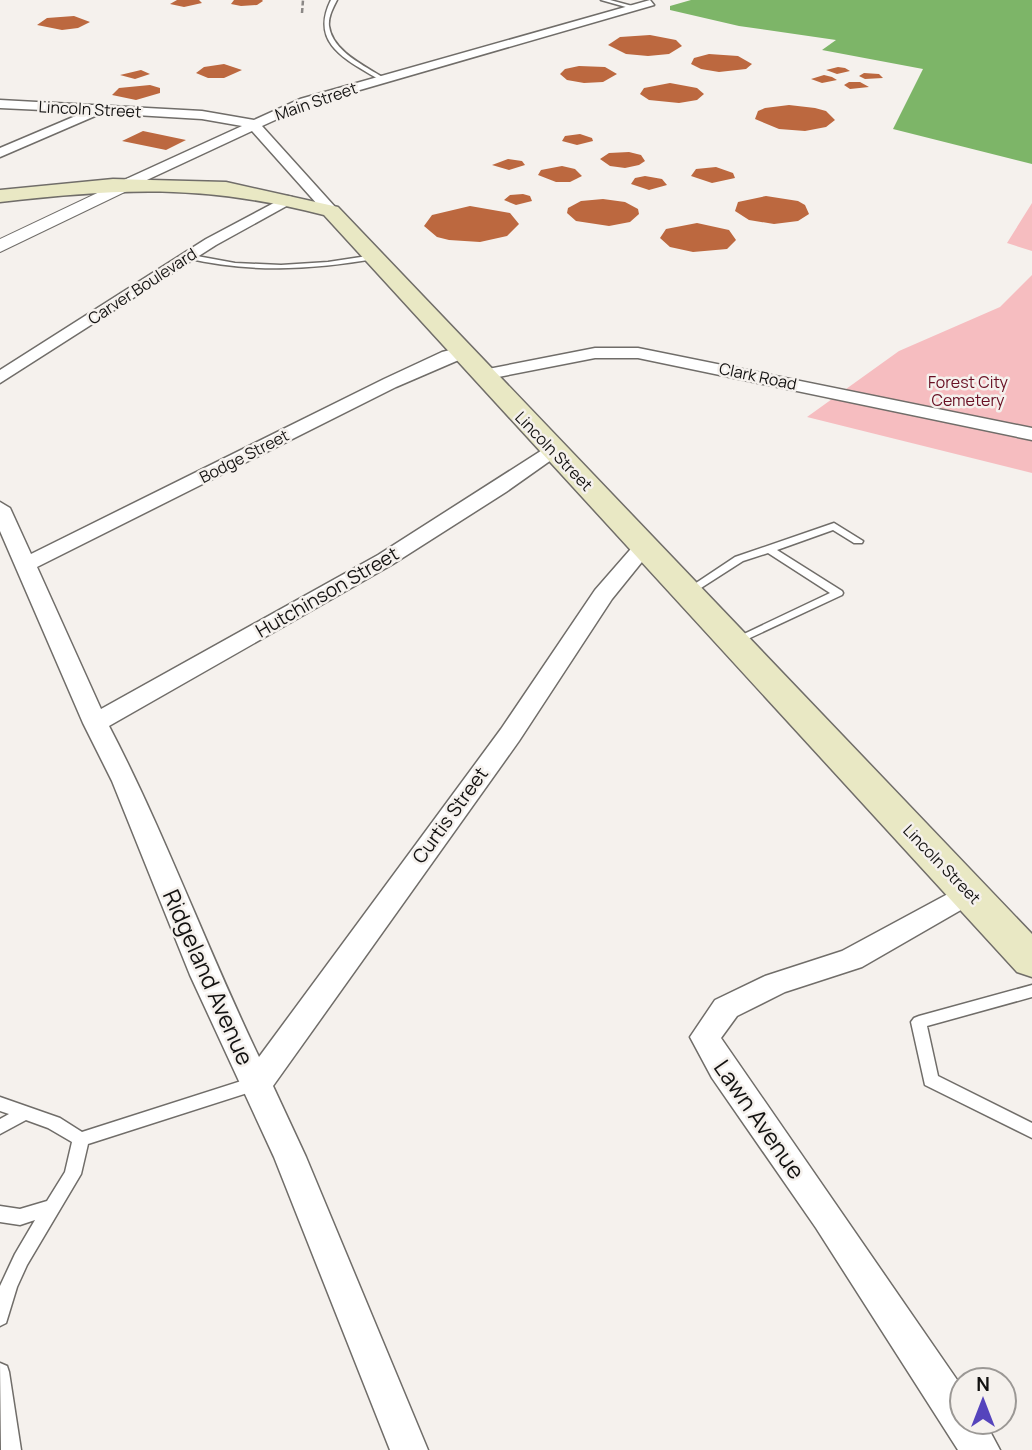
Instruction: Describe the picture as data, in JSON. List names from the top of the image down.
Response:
{
  "streets": {
    "main road": ["Lincoln Street"],
    "street": [
      "Main Street",
      "Carver Boulevard",
      "Clark Road",
      "Bodge Street",
      "Hutchinson Street",
      "Curtis Street",
      "Ridgeland Avenue",
      "Lawn Avenue"
    ]
  },
  "crossings": [
    ["Main Street", "Lincoln Street"],
    ["Lincoln Street", "Clark Road"],
    ["Lincoln Street", "Bodge Street"],
    ["Lincoln Street", "Hutchinson Street"],
    ["Lincoln Street", "Curtis Street"],
    ["Lincoln Street", "Lawn Avenue"],
    ["Bodge Street", "Ridgeland Avenue"],
    ["Hutchinson Street", "Ridgeland Avenue"],
    ["Curtis Street", "Ridgeland Avenue"]
  ],
  "parks": ["Forest City Cemetery"],
  "north": "top"
}
